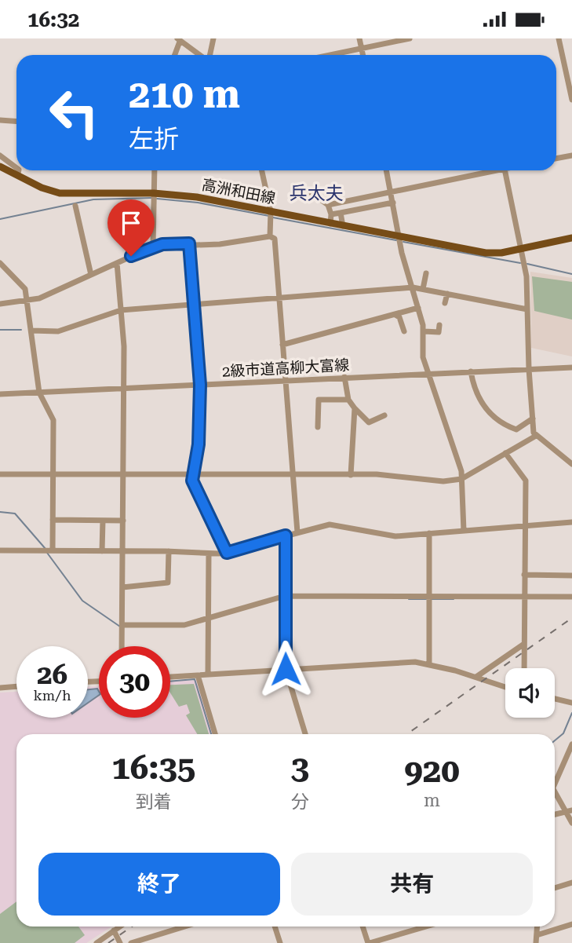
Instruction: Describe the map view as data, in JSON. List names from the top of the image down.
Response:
{
  "streets": {
    "main road": ["高洲和田線"],
    "street": ["2級市道高柳大富線"]
  },
  "districts": ["兵太夫"],
  "page": {
    "status": "16:32",
    "turn": ["210 m", "左折"],
    "speed": "26 km/h",
    "limit": "30",
    "eta": [
      "16:35",
      "到着",
      "3",
      "分",
      "920",
      "m"
    ],
    "buttons": ["終了", "共有"]
  }
}
